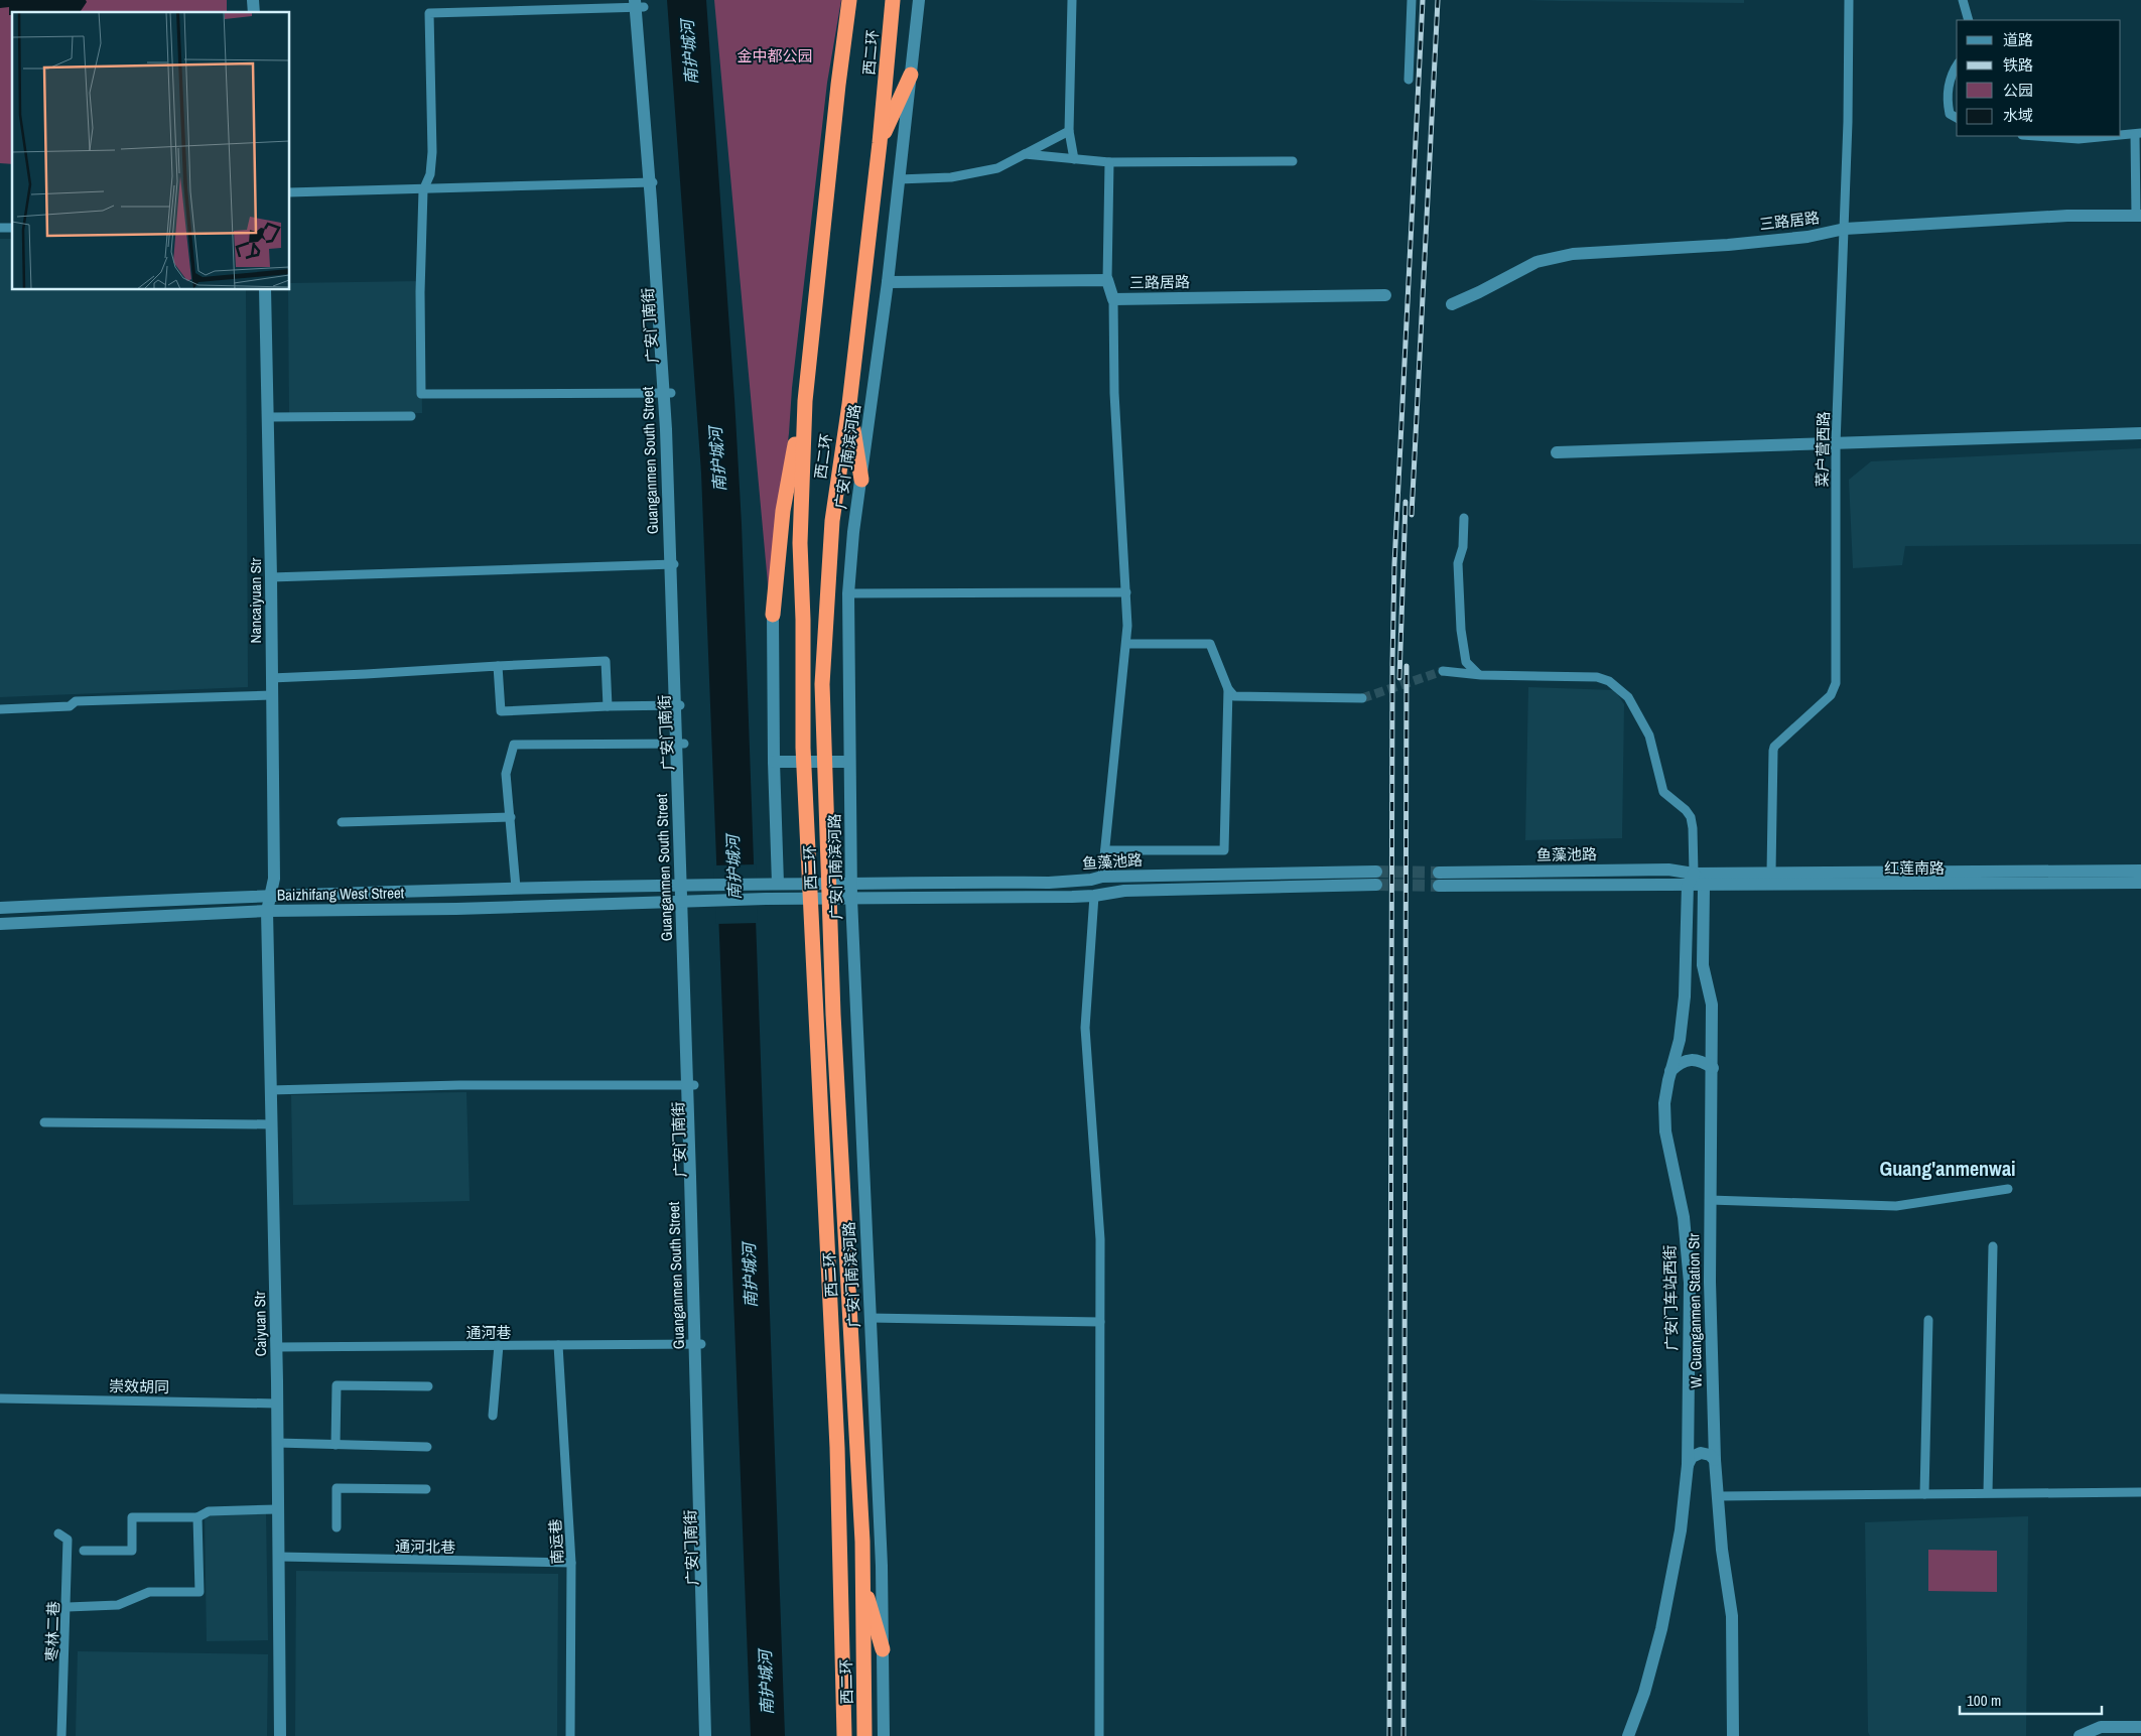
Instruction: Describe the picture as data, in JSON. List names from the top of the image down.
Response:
{
  "streets": {
    "highway": ["西二环"],
    "street": [
      "三路居路",
      "广安门南街",
      "菜户营西路",
      "广安门南滨河路",
      "Guanganmen South Street",
      "Nancaiyuan Str",
      "鱼藻池路",
      "红莲南路",
      "Baizhifang West Street",
      "广安门车站西街",
      "W. Guanganmen Station Str",
      "Caiyuan Str",
      "通河巷",
      "崇效胡同",
      "南运巷",
      "通河北巷",
      "枣林二巷"
    ]
  },
  "crossings": [
    ["三路居路", "菜户营西路"],
    ["三路居路", "广安门南滨河路"],
    ["广安门南街", "Guanganmen South Street"],
    ["广安门南街", "Baizhifang West Street"],
    ["广安门南街", "通河巷"],
    ["菜户营西路", "红莲南路"],
    ["广安门南滨河路", "鱼藻池路"],
    ["广安门南滨河路", "Baizhifang West Street"],
    ["Guanganmen South Street", "Baizhifang West Street"],
    ["Guanganmen South Street", "通河巷"],
    ["Nancaiyuan Str", "Baizhifang West Street"],
    ["Nancaiyuan Str", "Caiyuan Str"],
    ["鱼藻池路", "红莲南路"],
    ["鱼藻池路", "Baizhifang West Street"],
    ["鱼藻池路", "广安门车站西街"],
    ["红莲南路", "广安门车站西街"],
    ["红莲南路", "W. Guanganmen Station Str"],
    ["Baizhifang West Street", "Caiyuan Str"],
    ["Caiyuan Str", "通河巷"],
    ["Caiyuan Str", "崇效胡同"],
    ["Caiyuan Str", "通河北巷"],
    ["通河巷", "南运巷"],
    ["南运巷", "通河北巷"]
  ],
  "districts": ["Guang'anmenwai"],
  "water": ["南护城河"],
  "parks": ["金中都公园"],
  "legend": [
    "道路",
    "铁路",
    "公园",
    "水域"
  ],
  "scale_bar": "100 m"
}
